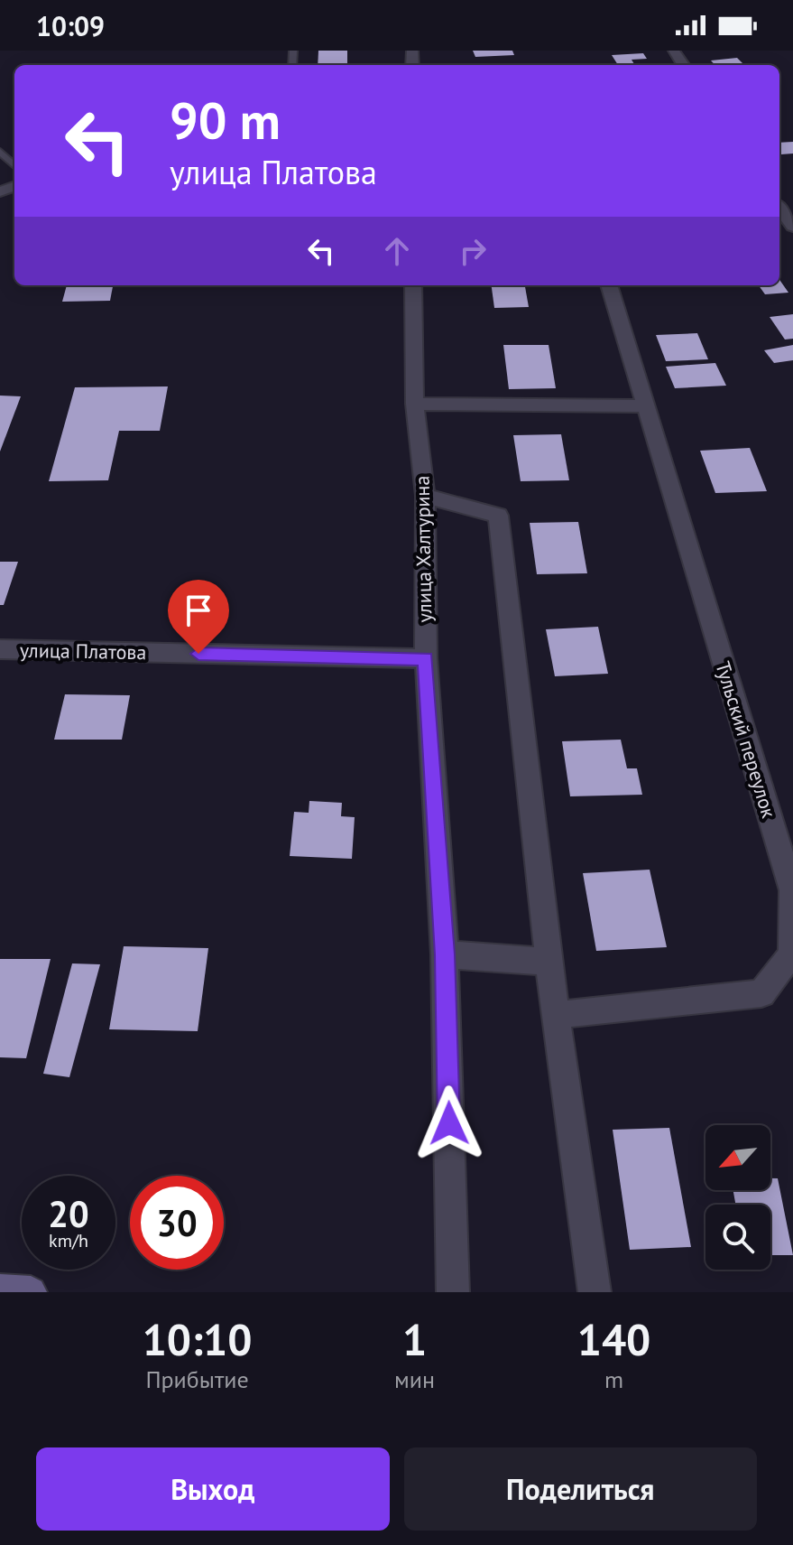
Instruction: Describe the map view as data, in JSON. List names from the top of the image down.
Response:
{
  "streets": {
    "street": ["улица Халтурина", "улица Платова", "Тульский переулок"]
  },
  "crossings": [
    ["улица Халтурина", "улица Платова"]
  ],
  "north": "bottom left",
  "page": {
    "status": "10:09",
    "turn": ["90 m", "улица Платова"],
    "speed": "20 km/h",
    "limit": "30",
    "eta": [
      "10:10",
      "Прибытие",
      "1",
      "мин",
      "140",
      "m"
    ],
    "buttons": ["Выход", "Поделиться"]
  }
}
